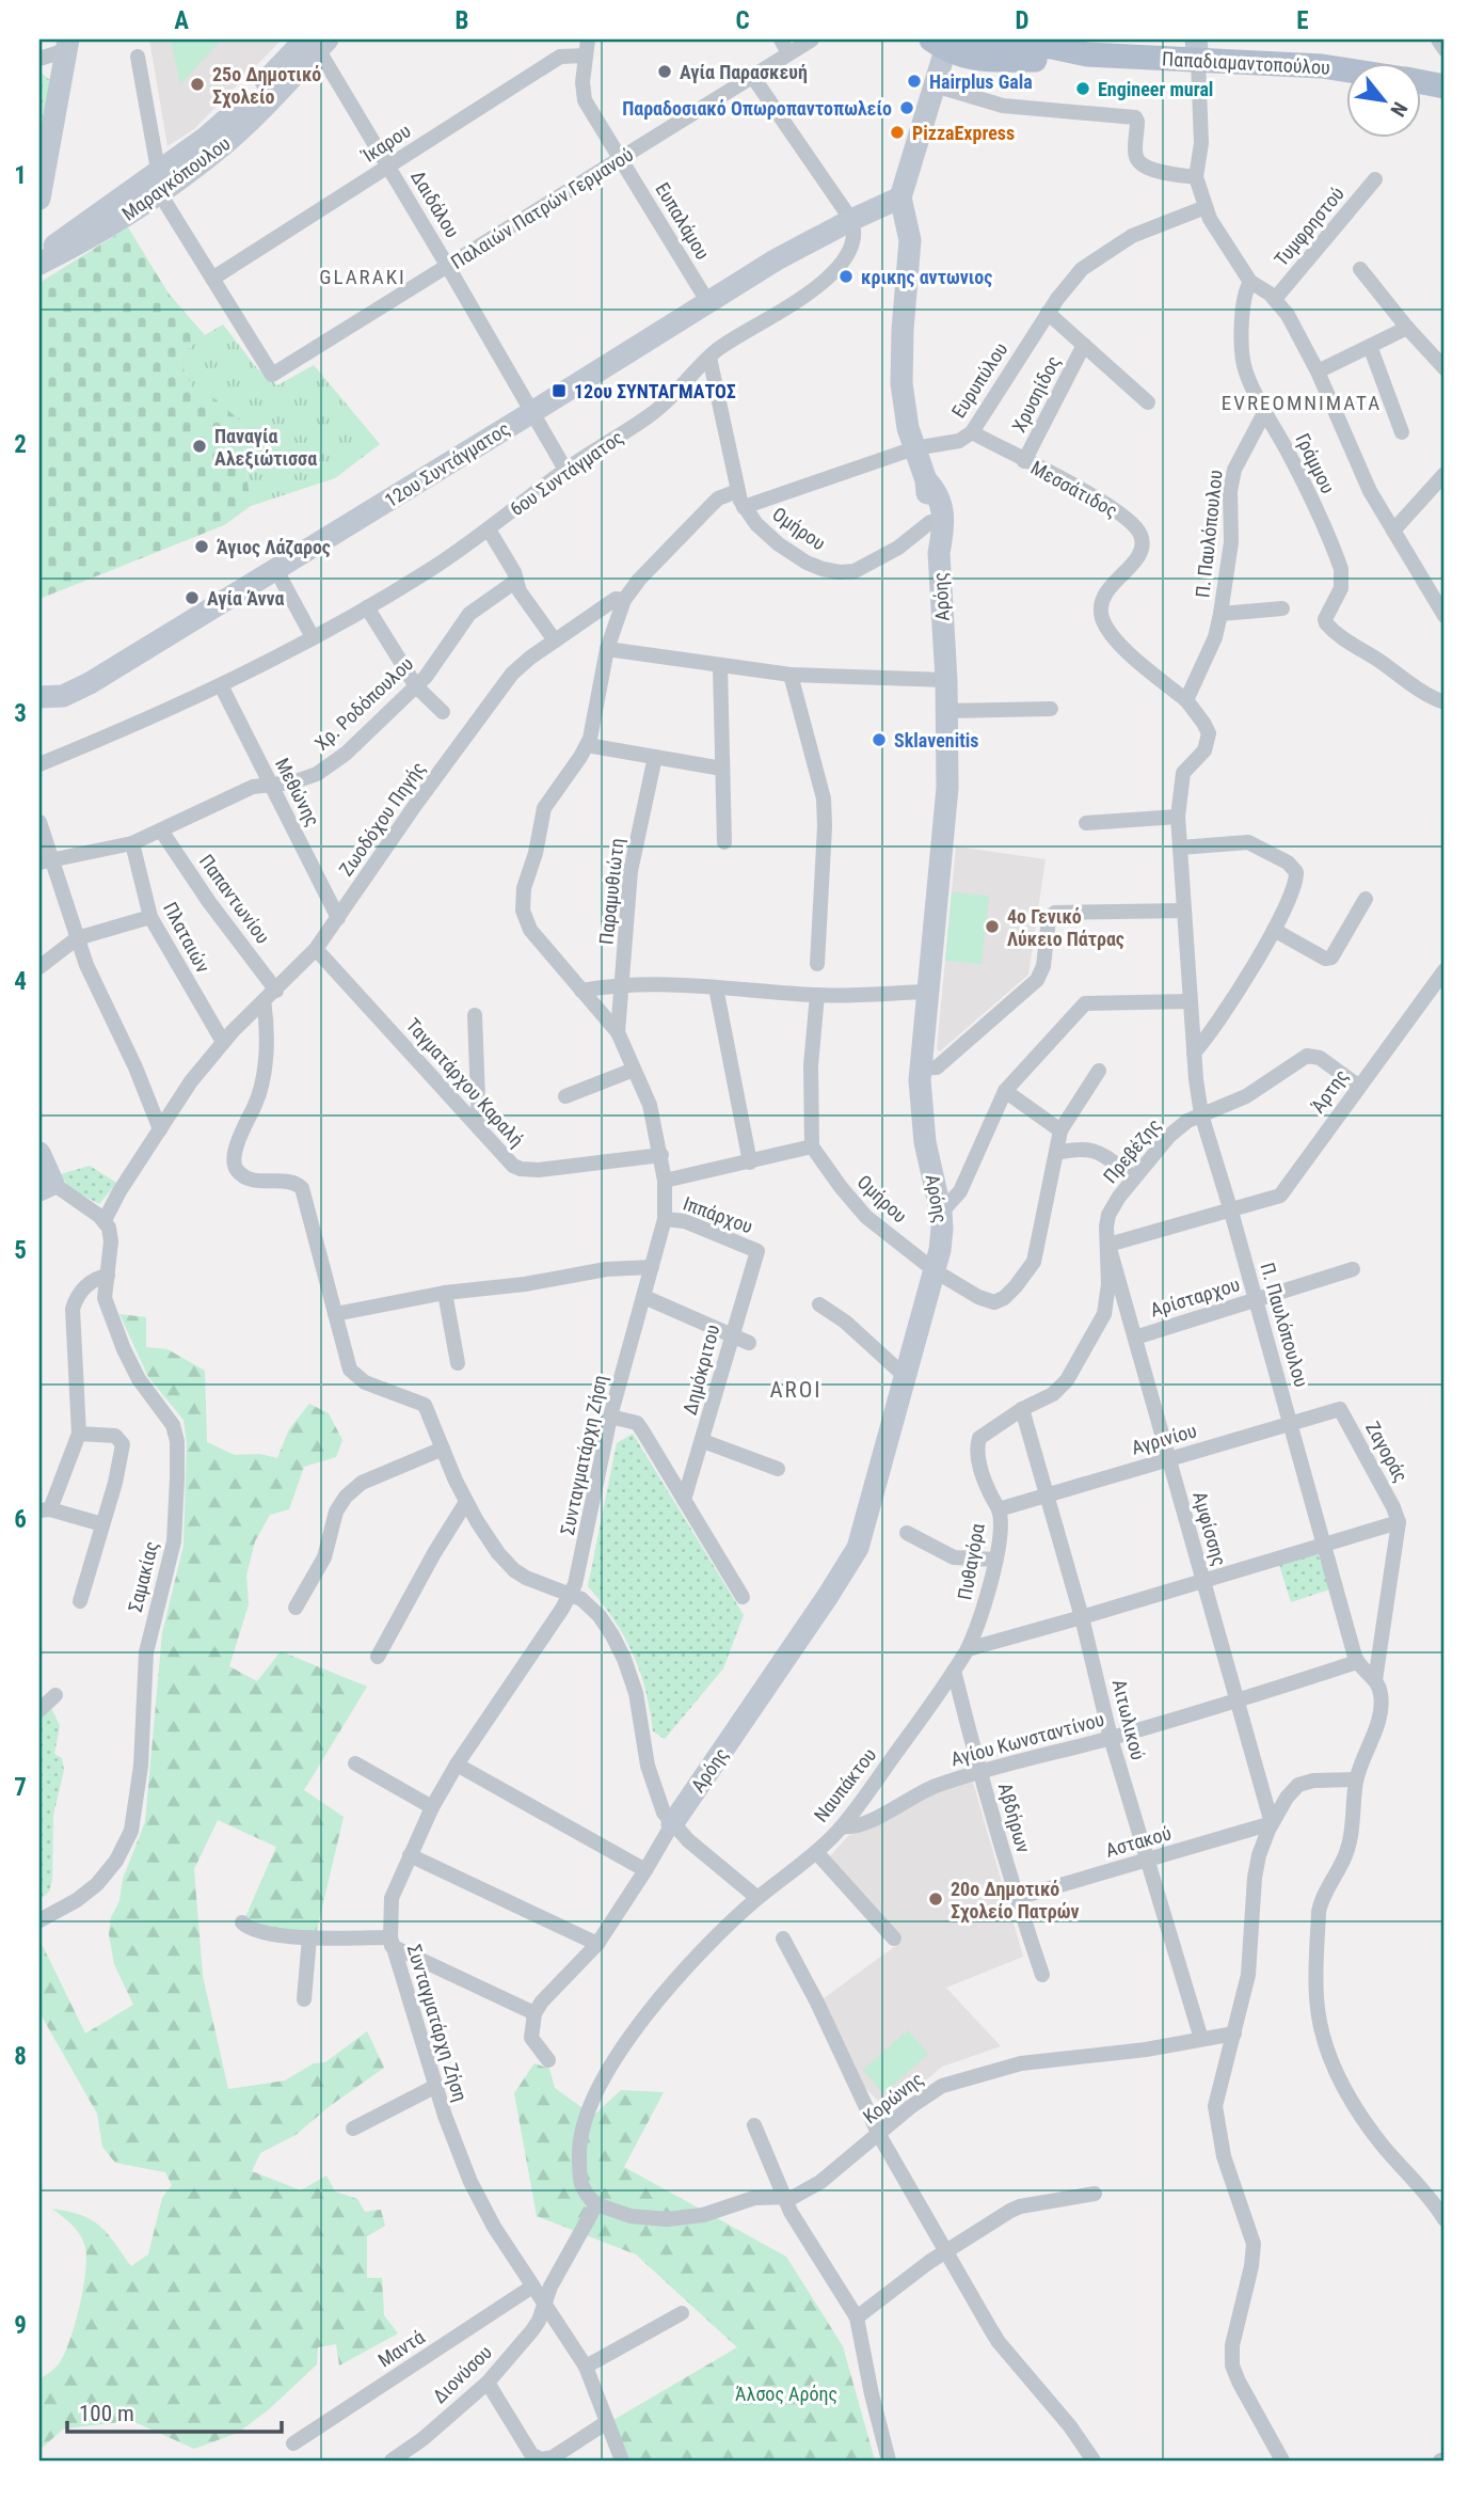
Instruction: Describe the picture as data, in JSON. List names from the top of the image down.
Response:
{
  "streets": {
    "main road": ["Παπαδιαμαντοπούλου"],
    "street": [
      "Ίκαρου",
      "Μαραγκόπουλου",
      "Δαιδάλου",
      "Παλαιών Πατρών Γερμανού",
      "Ευπαλάμου",
      "Τυμφρηστού",
      "Ευρυπύλου",
      "Χρυσηίδος",
      "Γράμμου",
      "12ου Συντάγματος",
      "6ου Συντάγματος",
      "Μεσσάτιδος",
      "Ομήρου",
      "Π. Παυλόπουλου",
      "Αρόης",
      "Χρ. Ροδόπουλου",
      "Μεθώνης",
      "Ζωοδόχου Πηγής",
      "Παραμυθιώτη",
      "Παπαντωνίου",
      "Πλαταιών",
      "Ταγματάρχου Καραλή",
      "Άρτης",
      "Πρεβέζης",
      "Ιππάρχου",
      "Αρίσταρχου",
      "Δημόκριτου",
      "Αγρινίου",
      "Ζαγοράς",
      "Συνταγματάρχη Ζήση",
      "Αμφίσσης",
      "Πυθαγόρα",
      "Σαμακίας",
      "Αιτωλικού",
      "Αγίου Κωνσταντίνου",
      "Ναυπάκτου",
      "Αβδήρων",
      "Αστακού",
      "Κορώνης",
      "Μαντά",
      "Διονύσου"
    ]
  },
  "crossings": [
    ["Ίκαρου", "Δαιδάλου"],
    ["Ίκαρου", "Παλαιών Πατρών Γερμανού"],
    ["Ίκαρου", "Ευπαλάμου"],
    ["Μαραγκόπουλου", "Δαιδάλου"],
    ["Δαιδάλου", "Παλαιών Πατρών Γερμανού"],
    ["Δαιδάλου", "12ου Συντάγματος"],
    ["Δαιδάλου", "6ου Συντάγματος"],
    ["Παλαιών Πατρών Γερμανού", "Ευπαλάμου"],
    ["Ευπαλάμου", "12ου Συντάγματος"],
    ["Ευρυπύλου", "Μεσσάτιδος"],
    ["Ευρυπύλου", "Ομήρου"],
    ["Ευρυπύλου", "Αρόης"],
    ["Χρυσηίδος", "Μεσσάτιδος"],
    ["Γράμμου", "Π. Παυλόπουλου"],
    ["12ου Συντάγματος", "6ου Συντάγματος"],
    ["6ου Συντάγματος", "Ομήρου"],
    ["6ου Συντάγματος", "Μεθώνης"],
    ["Μεσσάτιδος", "Π. Παυλόπουλου"],
    ["Ομήρου", "Αρόης"],
    ["Ομήρου", "Ζωοδόχου Πηγής"],
    ["Π. Παυλόπουλου", "Άρτης"],
    ["Π. Παυλόπουλου", "Πρεβέζης"],
    ["Π. Παυλόπουλου", "Αρίσταρχου"],
    ["Π. Παυλόπουλου", "Αγρινίου"],
    ["Π. Παυλόπουλου", "Αγίου Κωνσταντίνου"],
    ["Χρ. Ροδόπουλου", "Μεθώνης"],
    ["Χρ. Ροδόπουλου", "Παπαντωνίου"],
    ["Χρ. Ροδόπουλου", "Πλαταιών"],
    ["Μεθώνης", "Ζωοδόχου Πηγής"],
    ["Ζωοδόχου Πηγής", "Παπαντωνίου"],
    ["Ζωοδόχου Πηγής", "Πλαταιών"],
    ["Ζωοδόχου Πηγής", "Ταγματάρχου Καραλή"],
    ["Ζωοδόχου Πηγής", "Συνταγματάρχη Ζήση"],
    ["Ζωοδόχου Πηγής", "Σαμακίας"],
    ["Παραμυθιώτη", "Συνταγματάρχη Ζήση"],
    ["Ταγματάρχου Καραλή", "Συνταγματάρχη Ζήση"],
    ["Άρτης", "Πρεβέζης"],
    ["Άρτης", "Αμφίσσης"],
    ["Πρεβέζης", "Αμφίσσης"],
    ["Πρεβέζης", "Πυθαγόρα"],
    ["Πρεβέζης", "Αιτωλικού"],
    ["Ιππάρχου", "Δημόκριτου"],
    ["Ιππάρχου", "Συνταγματάρχη Ζήση"],
    ["Αρίσταρχου", "Αμφίσσης"],
    ["Αγρινίου", "Ζαγοράς"],
    ["Αγρινίου", "Αμφίσσης"],
    ["Αγρινίου", "Πυθαγόρα"],
    ["Αγρινίου", "Αιτωλικού"],
    ["Συνταγματάρχη Ζήση", "Μαντά"],
    ["Συνταγματάρχη Ζήση", "Διονύσου"],
    ["Αμφίσσης", "Αγίου Κωνσταντίνου"],
    ["Αμφίσσης", "Αστακού"],
    ["Πυθαγόρα", "Ναυπάκτου"],
    ["Αιτωλικού", "Αγίου Κωνσταντίνου"],
    ["Αιτωλικού", "Αστακού"],
    ["Αιτωλικού", "Κορώνης"],
    ["Αγίου Κωνσταντίνου", "Ναυπάκτου"],
    ["Αγίου Κωνσταντίνου", "Αβδήρων"],
    ["Ναυπάκτου", "Αβδήρων"],
    ["Ναυπάκτου", "Κορώνης"],
    ["Αβδήρων", "Αστακού"]
  ],
  "districts": ["GLARAKI", "EVREOMNIMATA", "AROI"],
  "parks": ["Άλσος Αρόης"],
  "places": {
    "other": [
      "Αγία Παρασκευή",
      "Hairplus Gala",
      "25ο Δημοτικό Σχολείο",
      "Engineer mural",
      "Παραδοσιακό Οπωροπαντοπωλείο",
      "PizzaExpress",
      "κρικης αντωνιος",
      "Παναγία Αλεξιώτισσα",
      "Άγιος Λάζαρος",
      "Αγία Άννα",
      "Sklavenitis",
      "4ο Γενικό Λύκειο Πάτρας",
      "20ο Δημοτικό Σχολείο Πατρών"
    ],
    "transit": ["12ου ΣΥΝΤΑΓΜΑΤΟΣ"]
  },
  "scale_bar": "100 m",
  "north": "bottom right",
  "grid": {
    "columns": [
      "A",
      "B",
      "C",
      "D",
      "E"
    ],
    "rows": [
      "1",
      "2",
      "3",
      "4",
      "5",
      "6",
      "7",
      "8",
      "9"
    ]
  }
}
